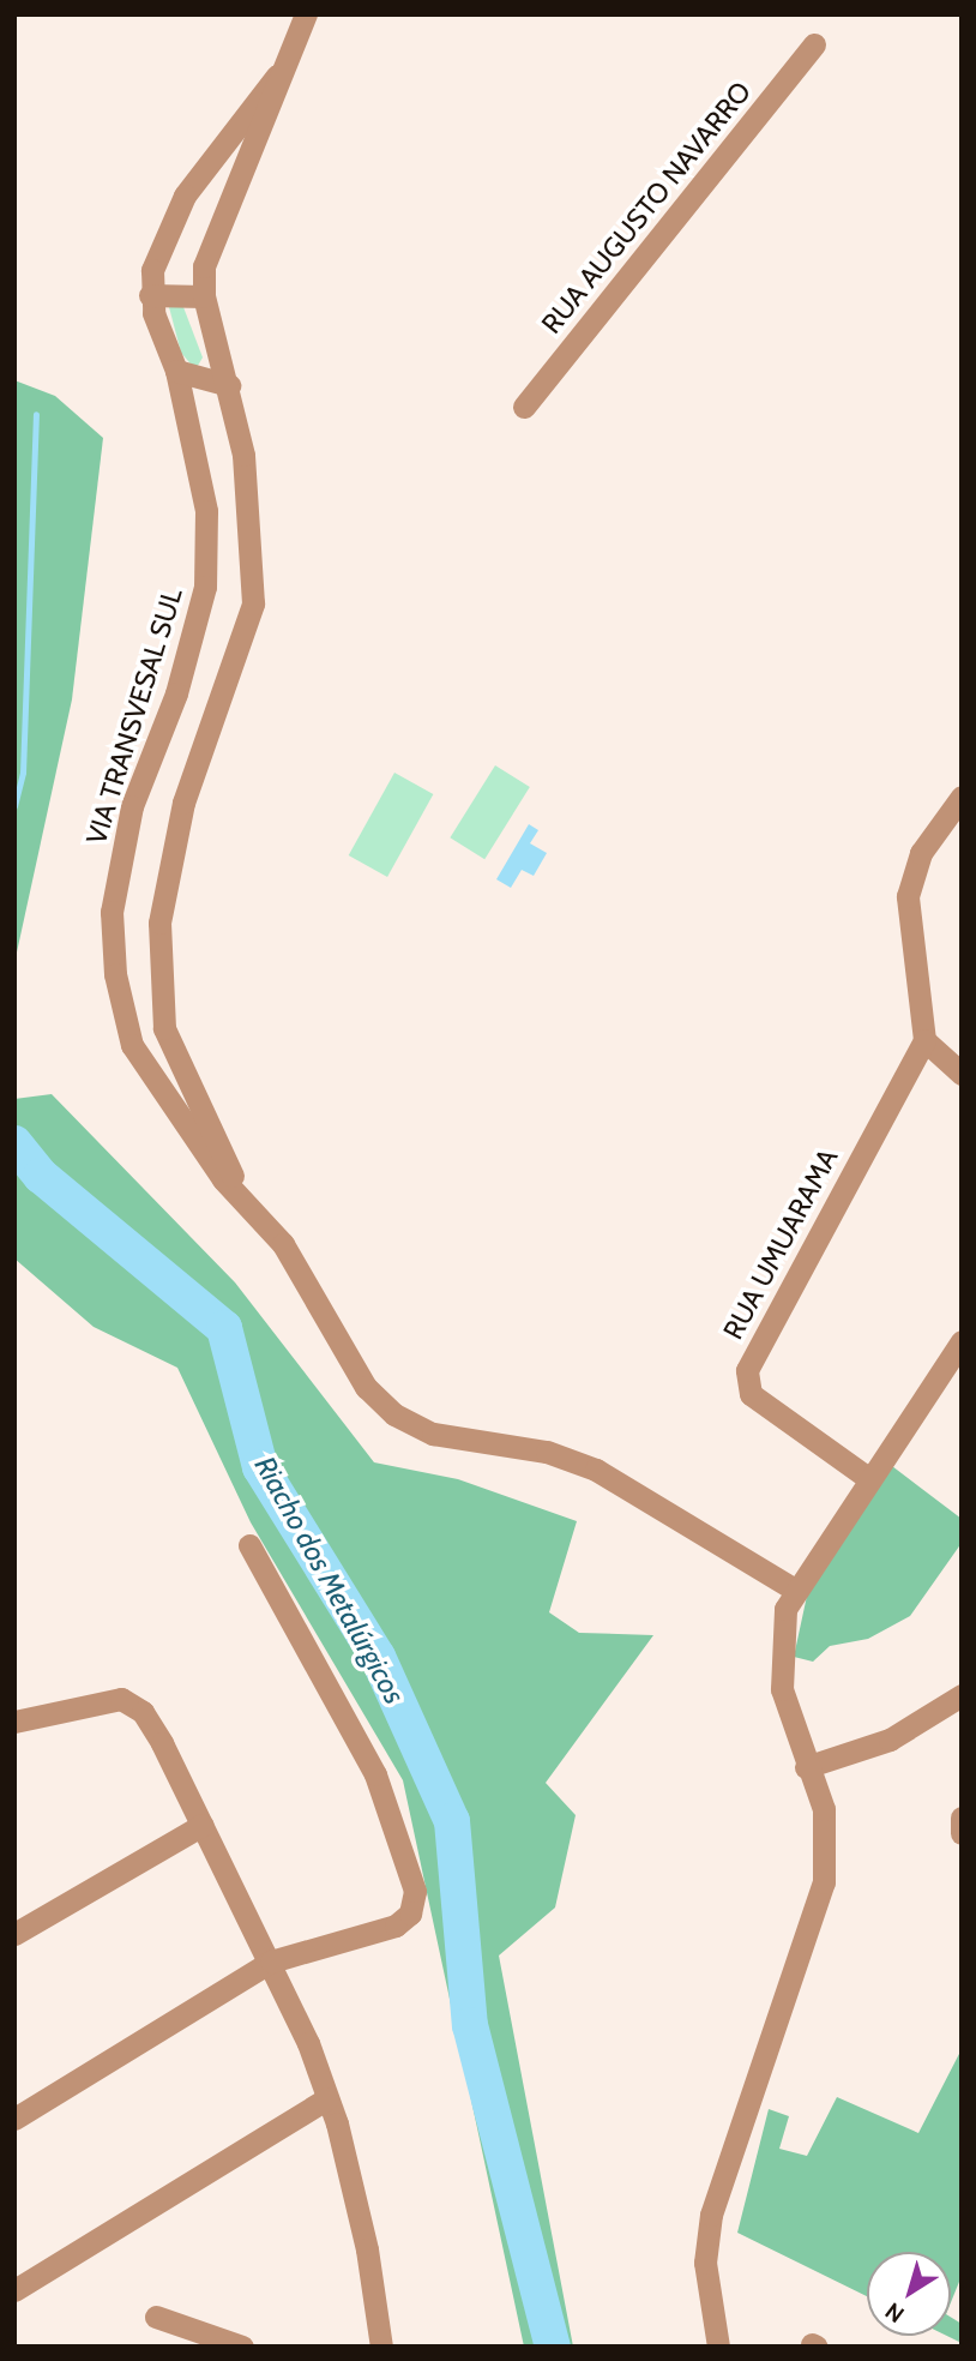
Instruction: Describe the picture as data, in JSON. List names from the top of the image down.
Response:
{
  "streets": {
    "street": ["RUA AUGUSTO NAVARRO", "VIA TRANSVESAL SUL", "RUA UMUARAMA"]
  },
  "water": ["Riacho dos Metalúrgicos"],
  "north": "bottom left"
}
